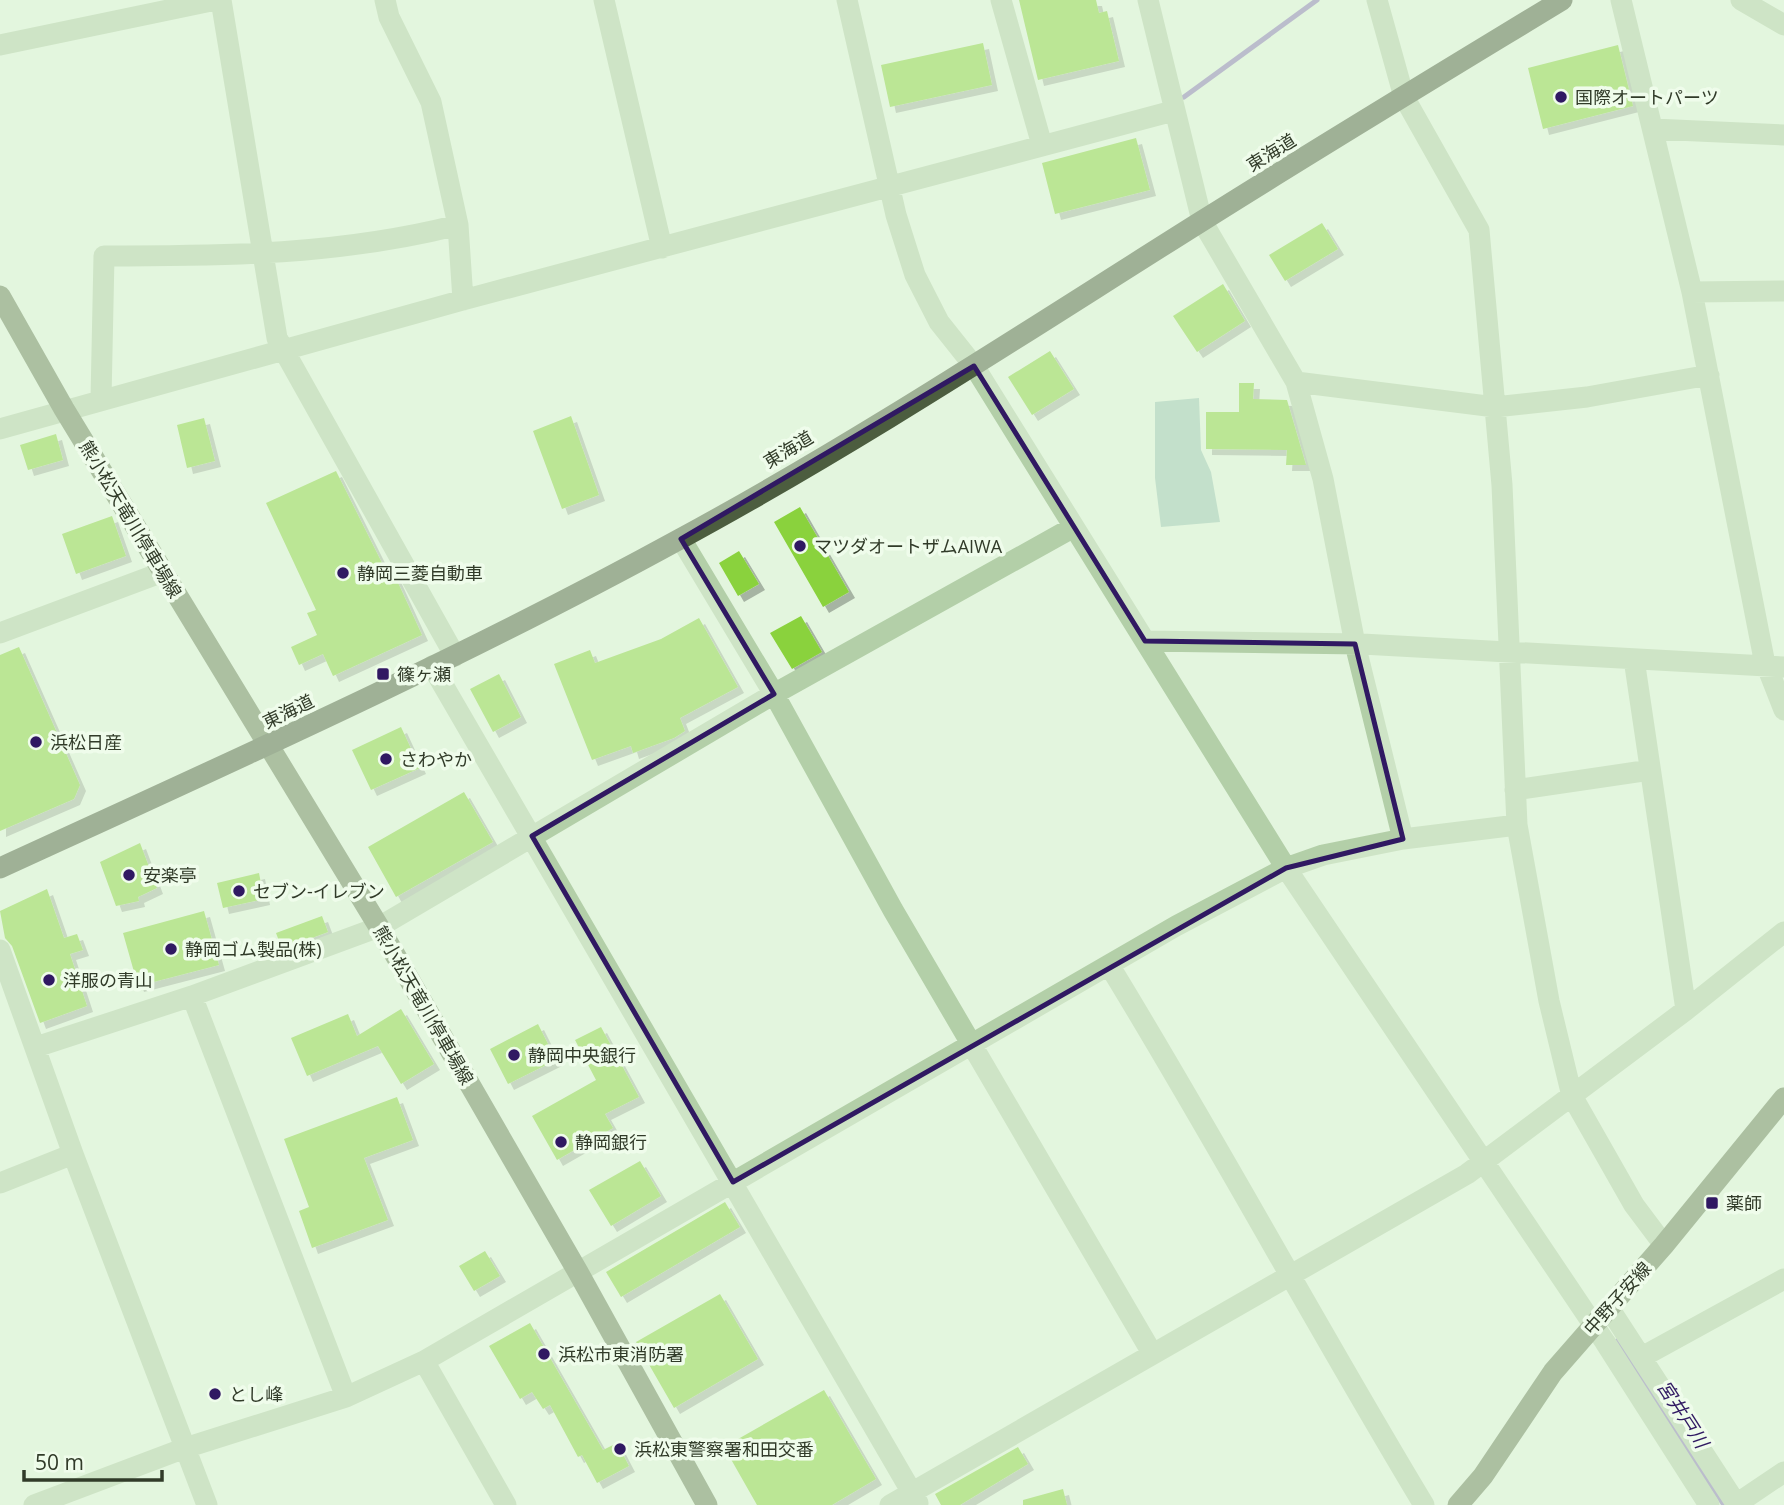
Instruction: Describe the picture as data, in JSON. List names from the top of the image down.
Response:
{
  "streets": {
    "highway": ["東海道"],
    "main road": ["熊小松天竜川停車場線", "中野子安線"]
  },
  "crossings": [
    ["東海道", "熊小松天竜川停車場線"]
  ],
  "water": ["宮井戸川"],
  "places": {
    "other": [
      "国際オートパーツ",
      "マツダオートザムAIWA",
      "静岡三菱自動車",
      "浜松日産",
      "さわやか",
      "安楽亭",
      "セブン-イレブン",
      "静岡ゴム製品(株)",
      "洋服の青山",
      "静岡中央銀行",
      "静岡銀行",
      "浜松市東消防署",
      "とし峰",
      "浜松東警察署和田交番"
    ],
    "transit": ["篠ヶ瀬", "薬師"]
  },
  "scale_bar": "50 m"
}
